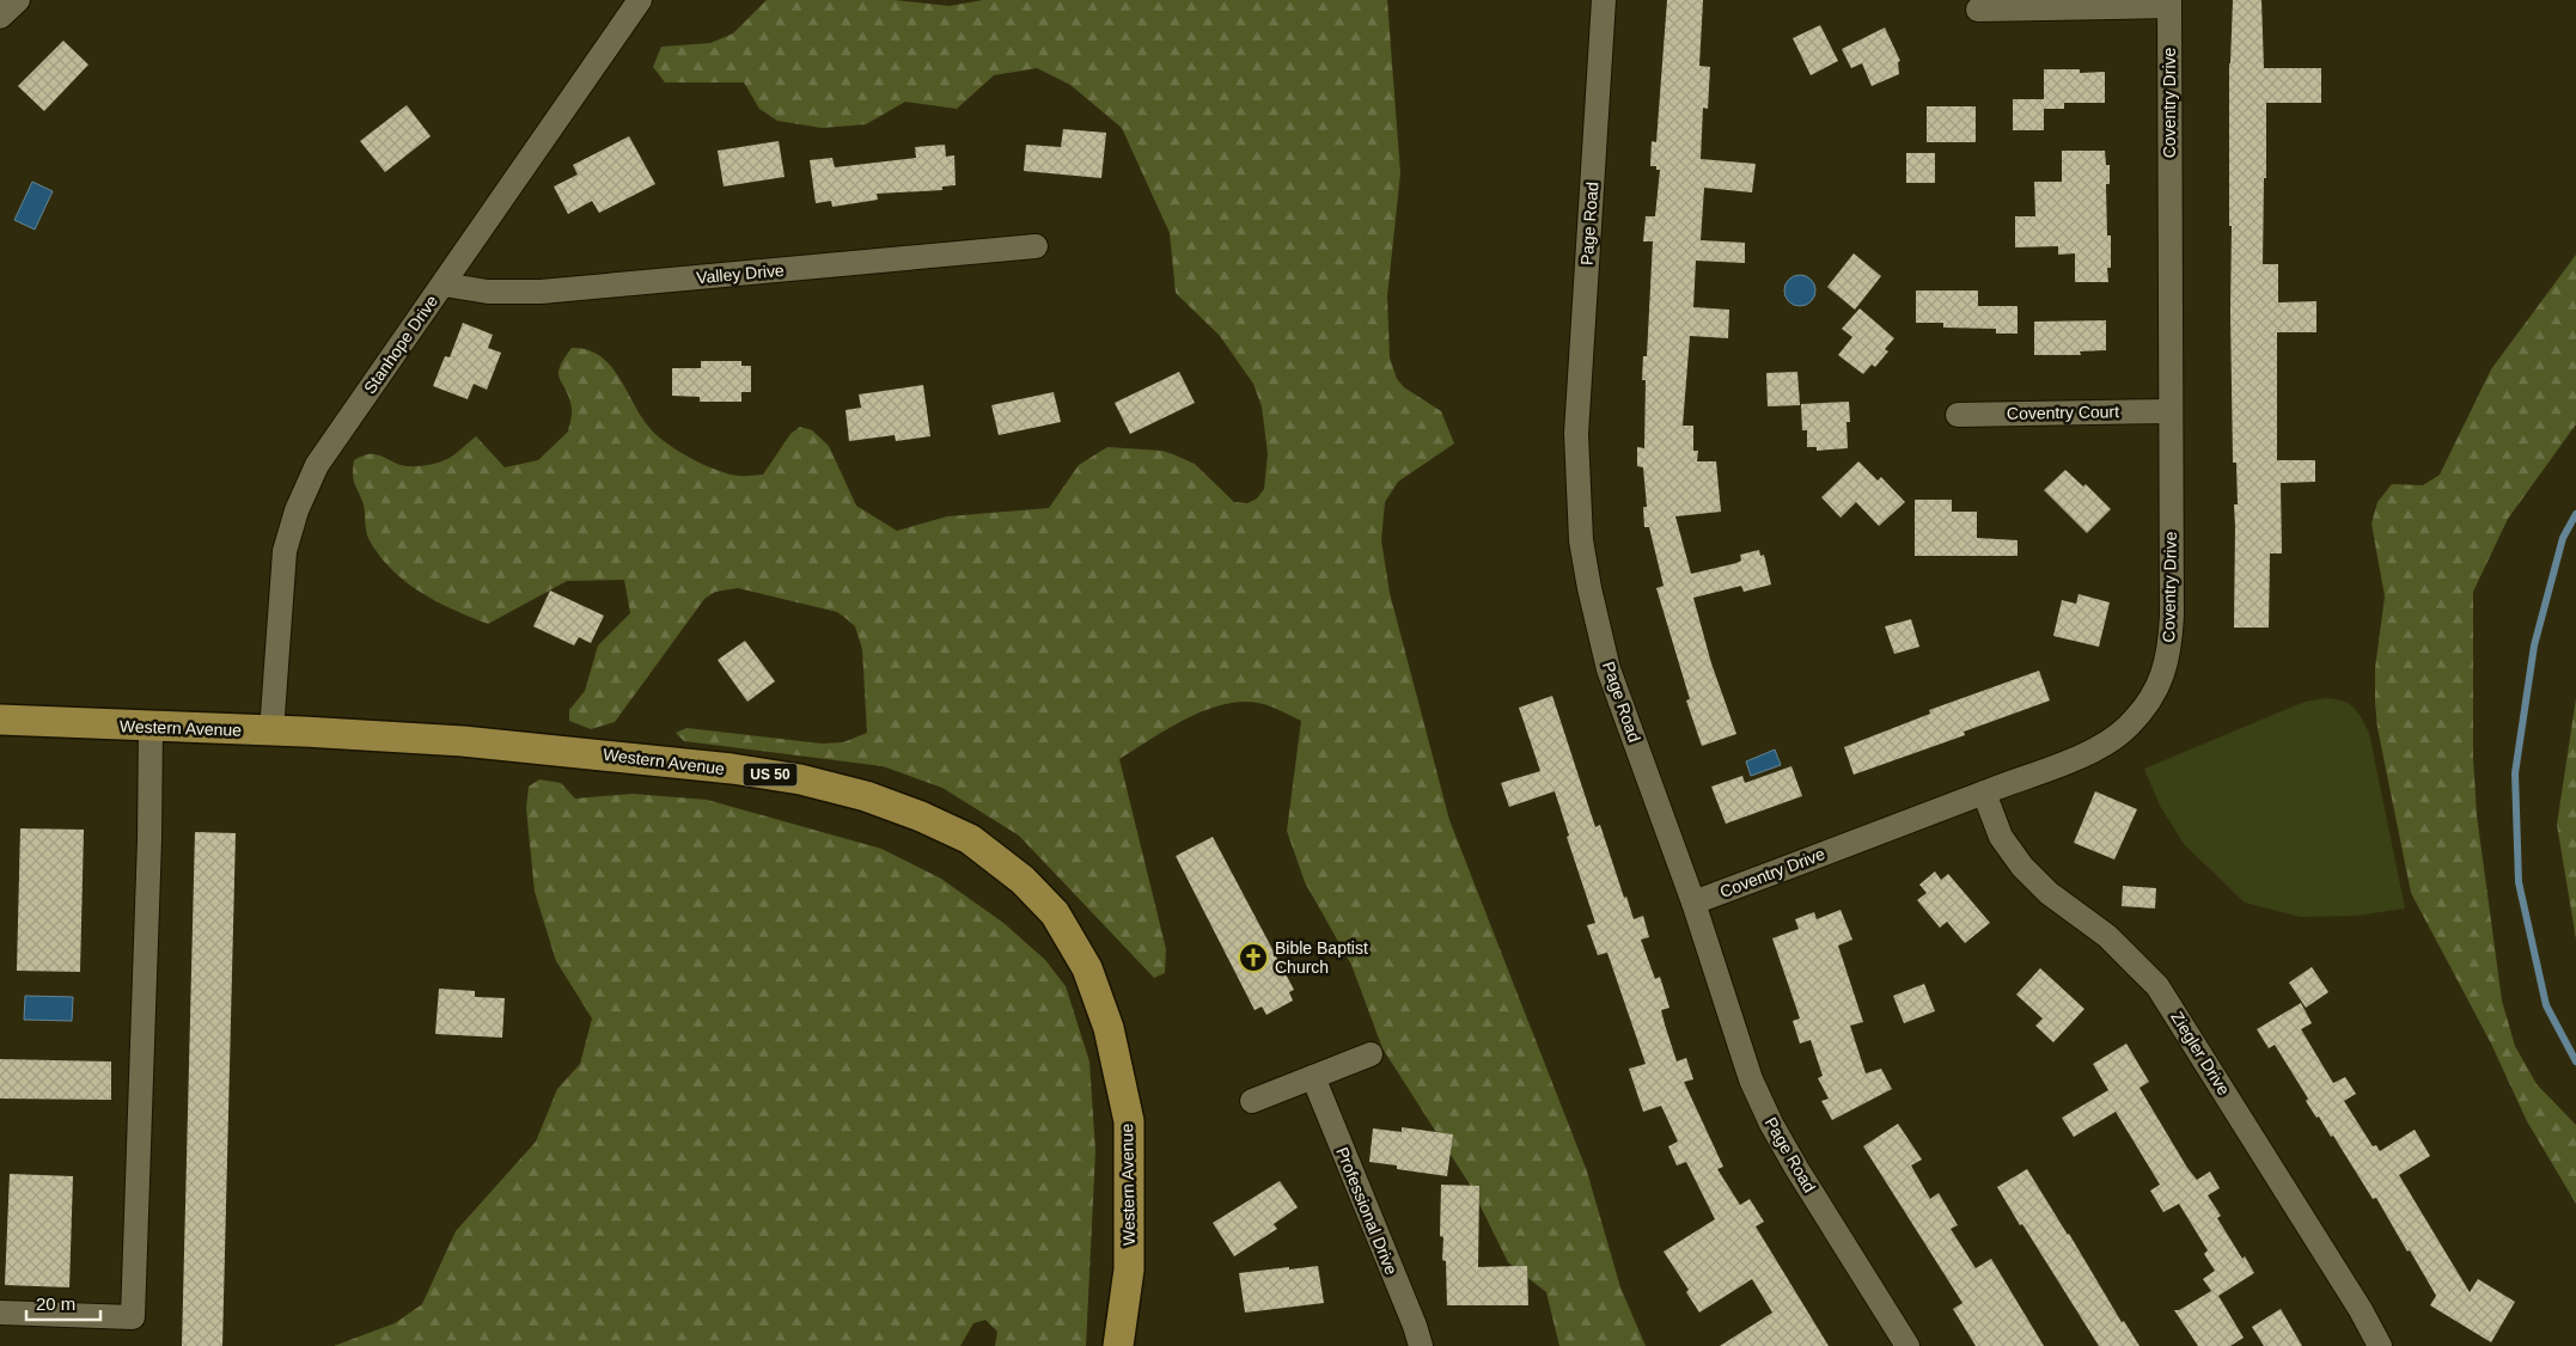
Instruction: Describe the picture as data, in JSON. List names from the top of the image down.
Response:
{
  "streets": {
    "main road": ["Western Avenue", "US 50"],
    "street": [
      "Coventry Drive",
      "Page Road",
      "Valley Drive",
      "Stanhope Drive",
      "Coventry Court",
      "Ziegler Drive",
      "Professional Drive"
    ]
  },
  "crossings": [
    ["Coventry Drive", "Page Road"],
    ["Coventry Drive", "Coventry Court"],
    ["Coventry Drive", "Ziegler Drive"],
    ["Valley Drive", "Stanhope Drive"],
    ["Stanhope Drive", "Western Avenue"]
  ],
  "places": {
    "church": ["Bible Baptist Church"]
  },
  "scale_bar": "20 m"
}
